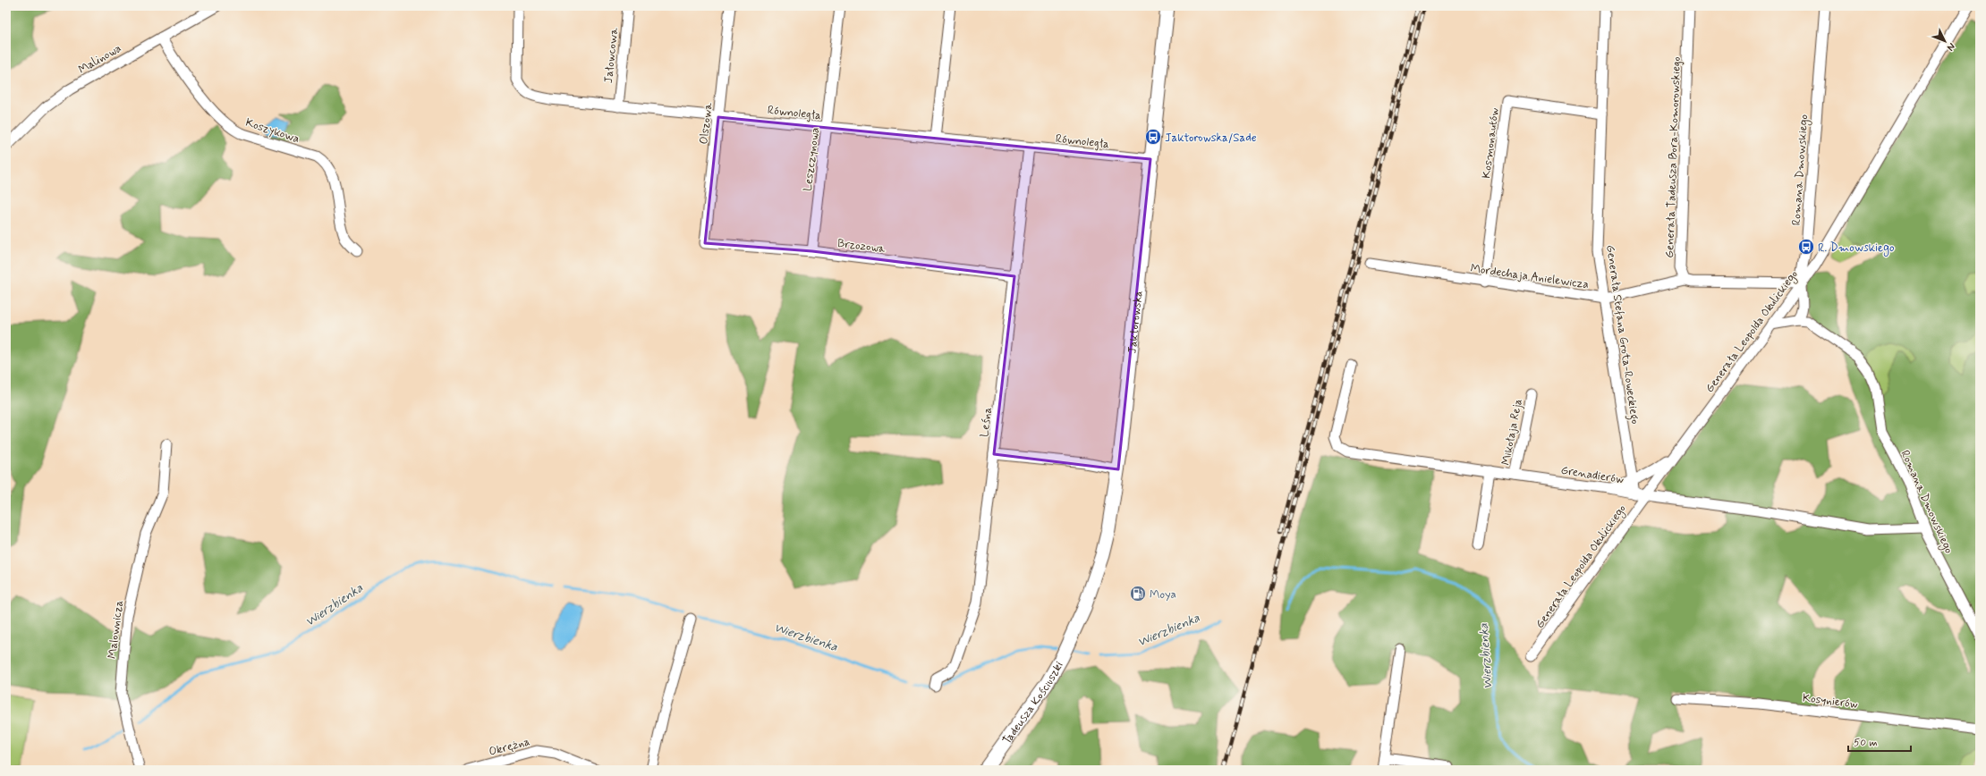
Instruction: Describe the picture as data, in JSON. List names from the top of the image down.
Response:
{
  "streets": {
    "main road": ["Jaktorowska", "Tadeusza Kościuszki"],
    "street": [
      "Jałowcowa",
      "Malinowa",
      "Równoległa",
      "Olszowa",
      "Koszykowa",
      "Kosmonautów",
      "Generała Tadeusza Bora-Komorowskiego",
      "Leszczynowa",
      "Romana Dmowskiego",
      "Brzozowa",
      "Mordechaja Anielewicza",
      "Generała Leopolda Okulickiego",
      "Generała Stefana Grota-Roweckiego",
      "Leśna",
      "Mikołaja Reja",
      "Grenadierów",
      "Malownicza",
      "Kosynierów",
      "Okrężna"
    ]
  },
  "crossings": [
    ["Jałowcowa", "Równoległa"],
    ["Malinowa", "Koszykowa"],
    ["Równoległa", "Olszowa"],
    ["Równoległa", "Leszczynowa"],
    ["Równoległa", "Jaktorowska"],
    ["Równoległa", "Leśna"],
    ["Olszowa", "Brzozowa"],
    ["Kosmonautów", "Mordechaja Anielewicza"],
    ["Kosmonautów", "Generała Stefana Grota-Roweckiego"],
    ["Generała Tadeusza Bora-Komorowskiego", "Mordechaja Anielewicza"],
    ["Leszczynowa", "Brzozowa"],
    ["Romana Dmowskiego", "Generała Leopolda Okulickiego"],
    ["Romana Dmowskiego", "Grenadierów"],
    ["Brzozowa", "Leśna"],
    ["Mordechaja Anielewicza", "Generała Stefana Grota-Roweckiego"],
    ["Jaktorowska", "Tadeusza Kościuszki"],
    ["Generała Leopolda Okulickiego", "Grenadierów"],
    ["Generała Stefana Grota-Roweckiego", "Grenadierów"],
    ["Mikołaja Reja", "Grenadierów"]
  ],
  "water": ["Wierzbienka"],
  "places": {
    "bus stop": ["Jaktorowska/Sade", "R. Dmowskiego"],
    "fuel station": ["Moya"]
  },
  "scale_bar": "50 m",
  "north": "bottom right"
}
